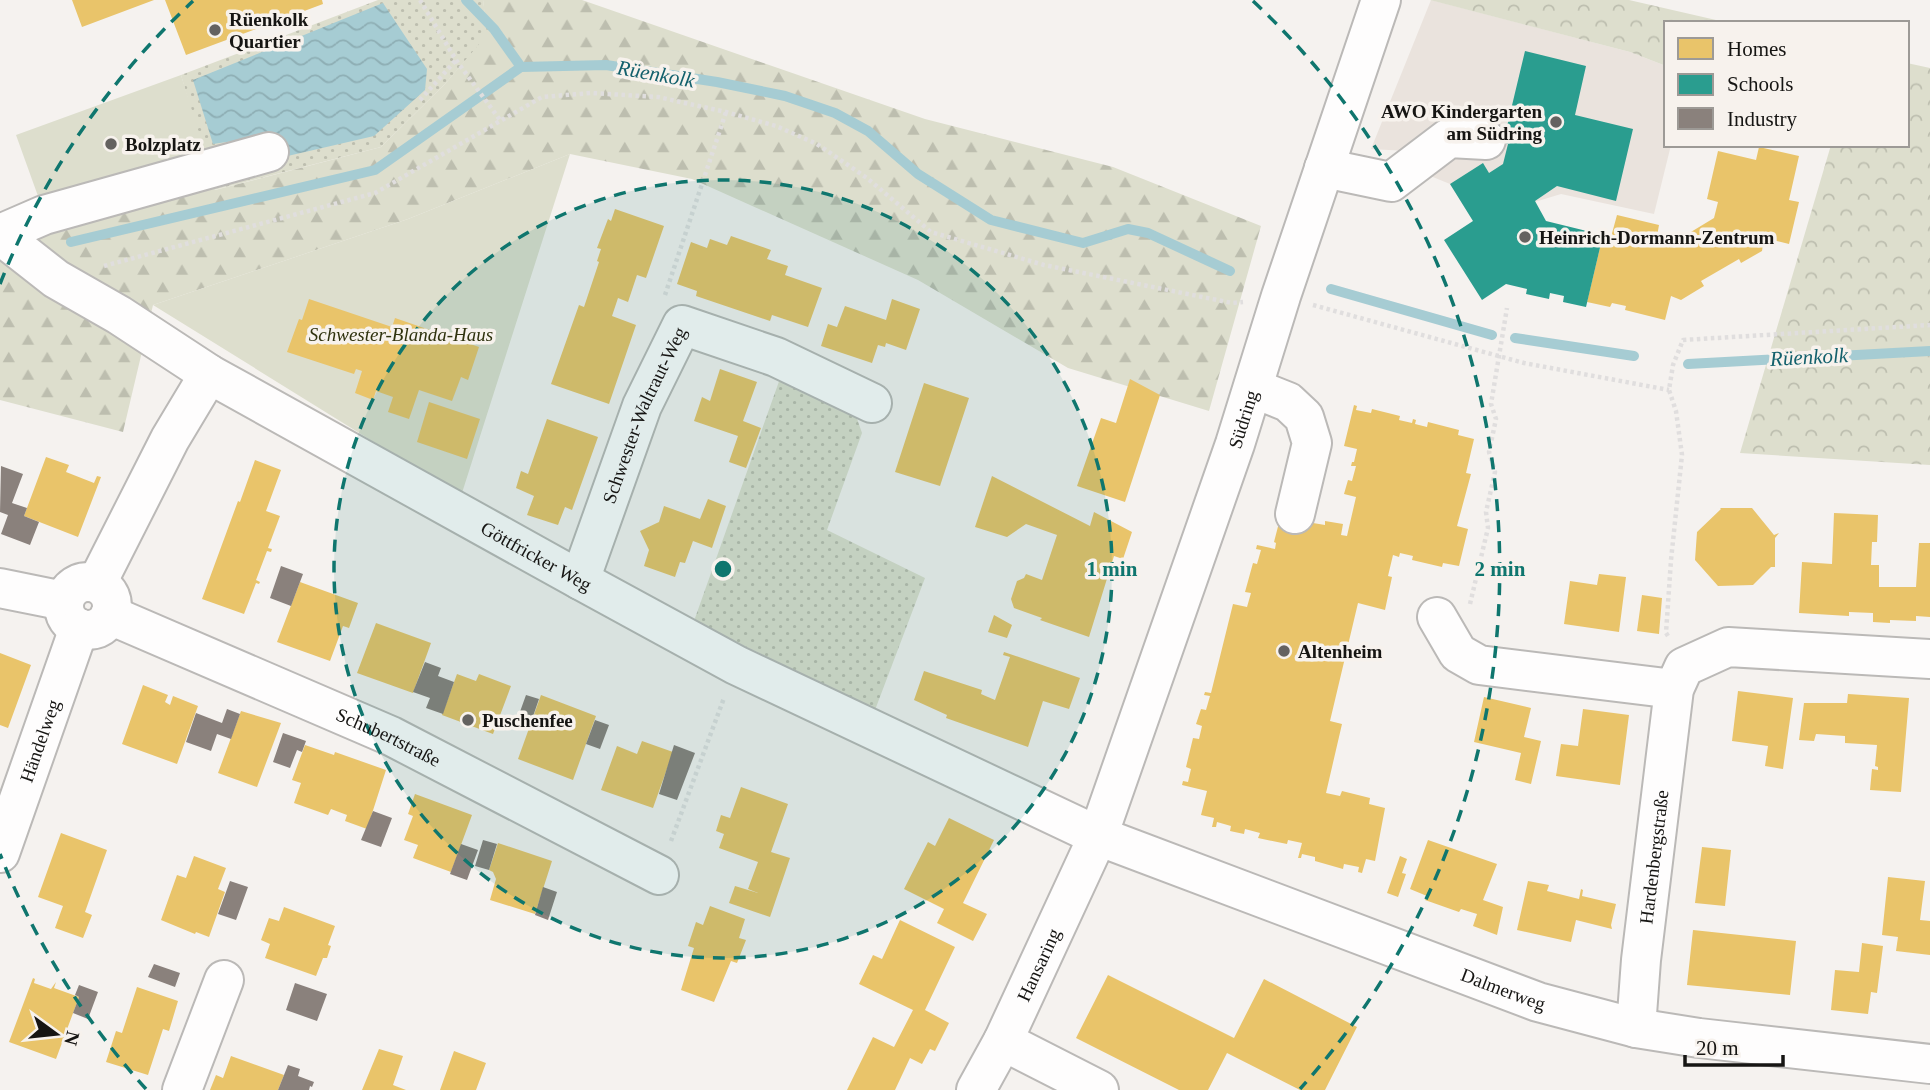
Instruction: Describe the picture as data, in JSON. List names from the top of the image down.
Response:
{
  "streets": {
    "street": [
      "Schwester-Waltraut-Weg",
      "Südring",
      "Göttfricker Weg",
      "Schubertstraße",
      "Händelweg",
      "Hardenbergstraße",
      "Hansaring",
      "Dalmerweg"
    ]
  },
  "crossings": [
    ["Schwester-Waltraut-Weg", "Göttfricker Weg"],
    ["Südring", "Göttfricker Weg"],
    ["Südring", "Hansaring"],
    ["Südring", "Dalmerweg"],
    ["Göttfricker Weg", "Händelweg"],
    ["Göttfricker Weg", "Hansaring"],
    ["Göttfricker Weg", "Dalmerweg"],
    ["Schubertstraße", "Händelweg"],
    ["Hardenbergstraße", "Dalmerweg"],
    ["Hansaring", "Dalmerweg"]
  ],
  "water": ["Rüenkolk"],
  "parks": ["Schwester-Blanda-Haus"],
  "places": [
    "Rüenkolk Quartier",
    "AWO Kindergarten am Südring",
    "Bolzplatz",
    "Heinrich-Dormann-Zentrum",
    "Altenheim",
    "Puschenfee"
  ],
  "legend": ["Homes", "Schools", "Industry"],
  "scale_bar": "20 m",
  "north": "right",
  "rings": ["1 min", "2 min"]
}
